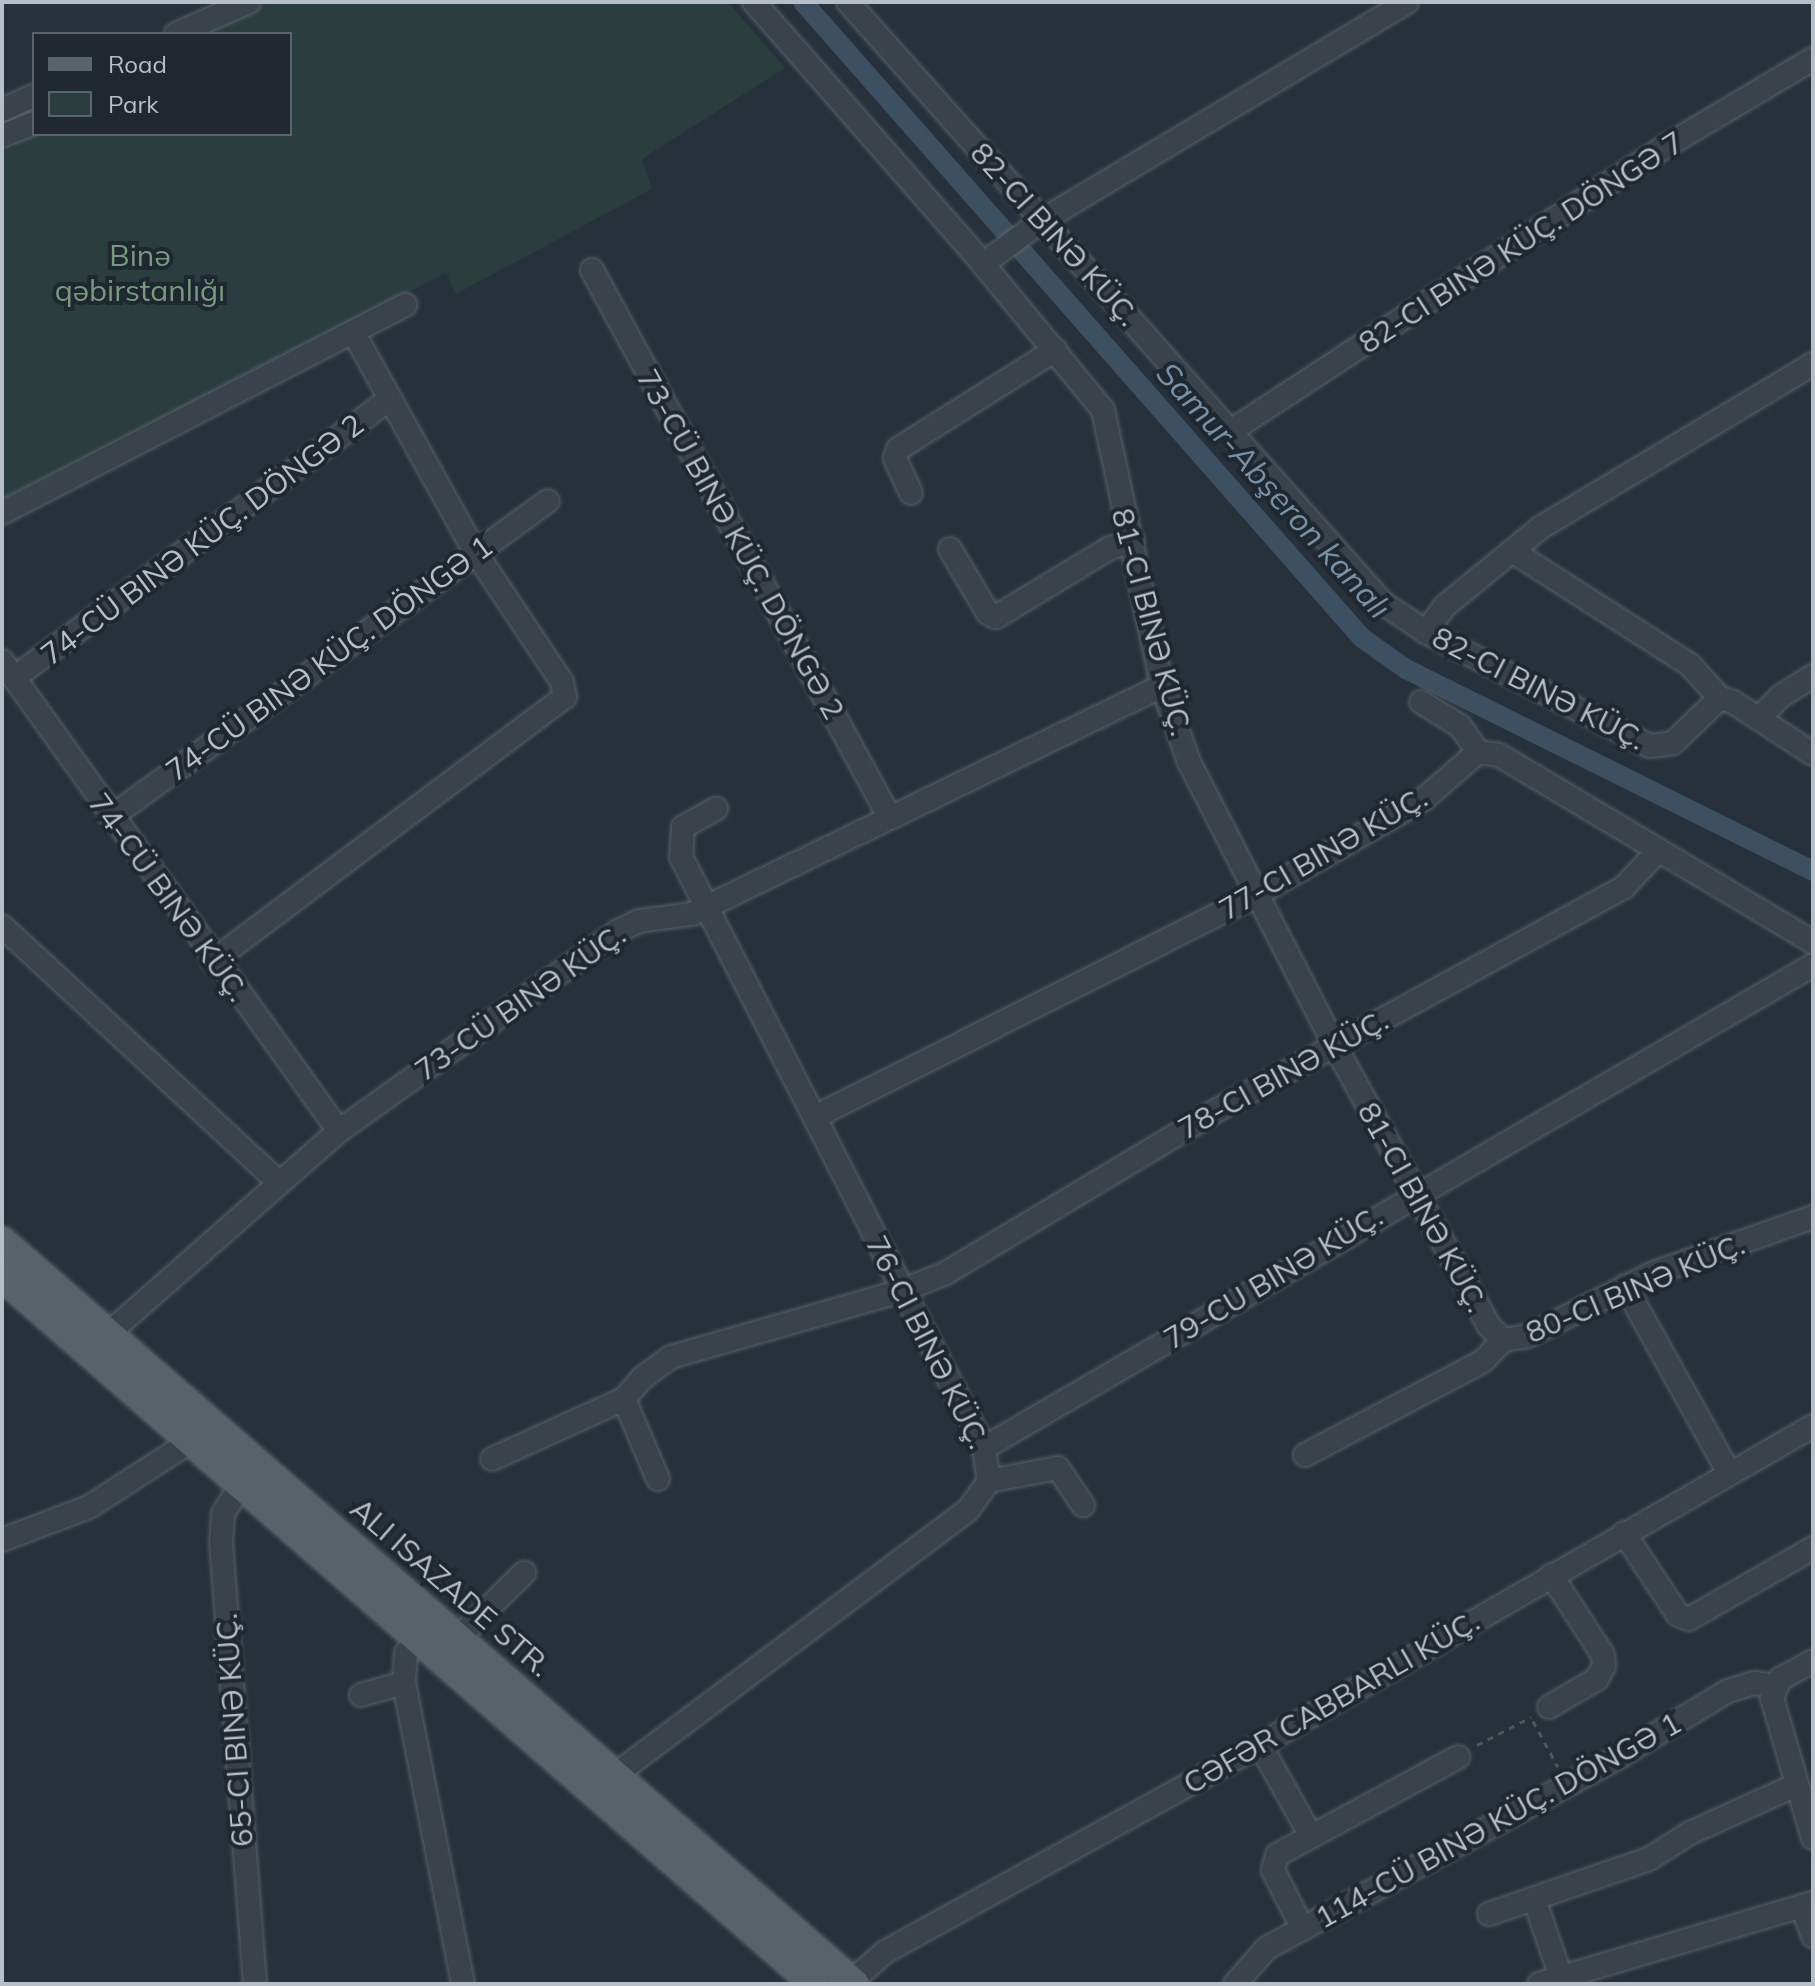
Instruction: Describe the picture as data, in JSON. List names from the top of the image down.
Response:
{
  "streets": {
    "main road": ["ALI ISAZADE STR."],
    "street": [
      "82-CI BINƏ KÜÇ.",
      "82-CI BINƏ KÜÇ. DÖNGƏ 7",
      "74-CÜ BINƏ KÜÇ. DÖNGƏ 2",
      "73-CÜ BINƏ KÜÇ. DÖNGƏ 2",
      "81-CI BINƏ KÜÇ.",
      "74-CÜ BINƏ KÜÇ. DÖNGƏ 1",
      "77-CI BINƏ KÜÇ.",
      "74-CÜ BINƏ KÜÇ.",
      "73-CÜ BINƏ KÜÇ.",
      "78-CI BINƏ KÜÇ.",
      "79-CU BINƏ KÜÇ.",
      "80-CI BINƏ KÜÇ.",
      "65-CI BINƏ KÜÇ.",
      "114-CÜ BINƏ KÜÇ. DÖNGƏ 1"
    ]
  },
  "crossings": [
    ["82-CI BINƏ KÜÇ.", "82-CI BINƏ KÜÇ. DÖNGƏ 7"],
    ["74-CÜ BINƏ KÜÇ. DÖNGƏ 2", "74-CÜ BINƏ KÜÇ."],
    ["73-CÜ BINƏ KÜÇ. DÖNGƏ 2", "73-CÜ BINƏ KÜÇ."],
    ["81-CI BINƏ KÜÇ.", "77-CI BINƏ KÜÇ."],
    ["81-CI BINƏ KÜÇ.", "73-CÜ BINƏ KÜÇ."],
    ["81-CI BINƏ KÜÇ.", "78-CI BINƏ KÜÇ."],
    ["81-CI BINƏ KÜÇ.", "79-CU BINƏ KÜÇ."],
    ["81-CI BINƏ KÜÇ.", "80-CI BINƏ KÜÇ."],
    ["74-CÜ BINƏ KÜÇ. DÖNGƏ 1", "74-CÜ BINƏ KÜÇ."],
    ["74-CÜ BINƏ KÜÇ.", "73-CÜ BINƏ KÜÇ."],
    ["73-CÜ BINƏ KÜÇ.", "ALI ISAZADE STR."],
    ["ALI ISAZADE STR.", "65-CI BINƏ KÜÇ."]
  ],
  "water": ["Samur-Abşeron kanalı"],
  "parks": ["Binə qəbirstanlığı"],
  "legend": ["Road", "Park"]
}
